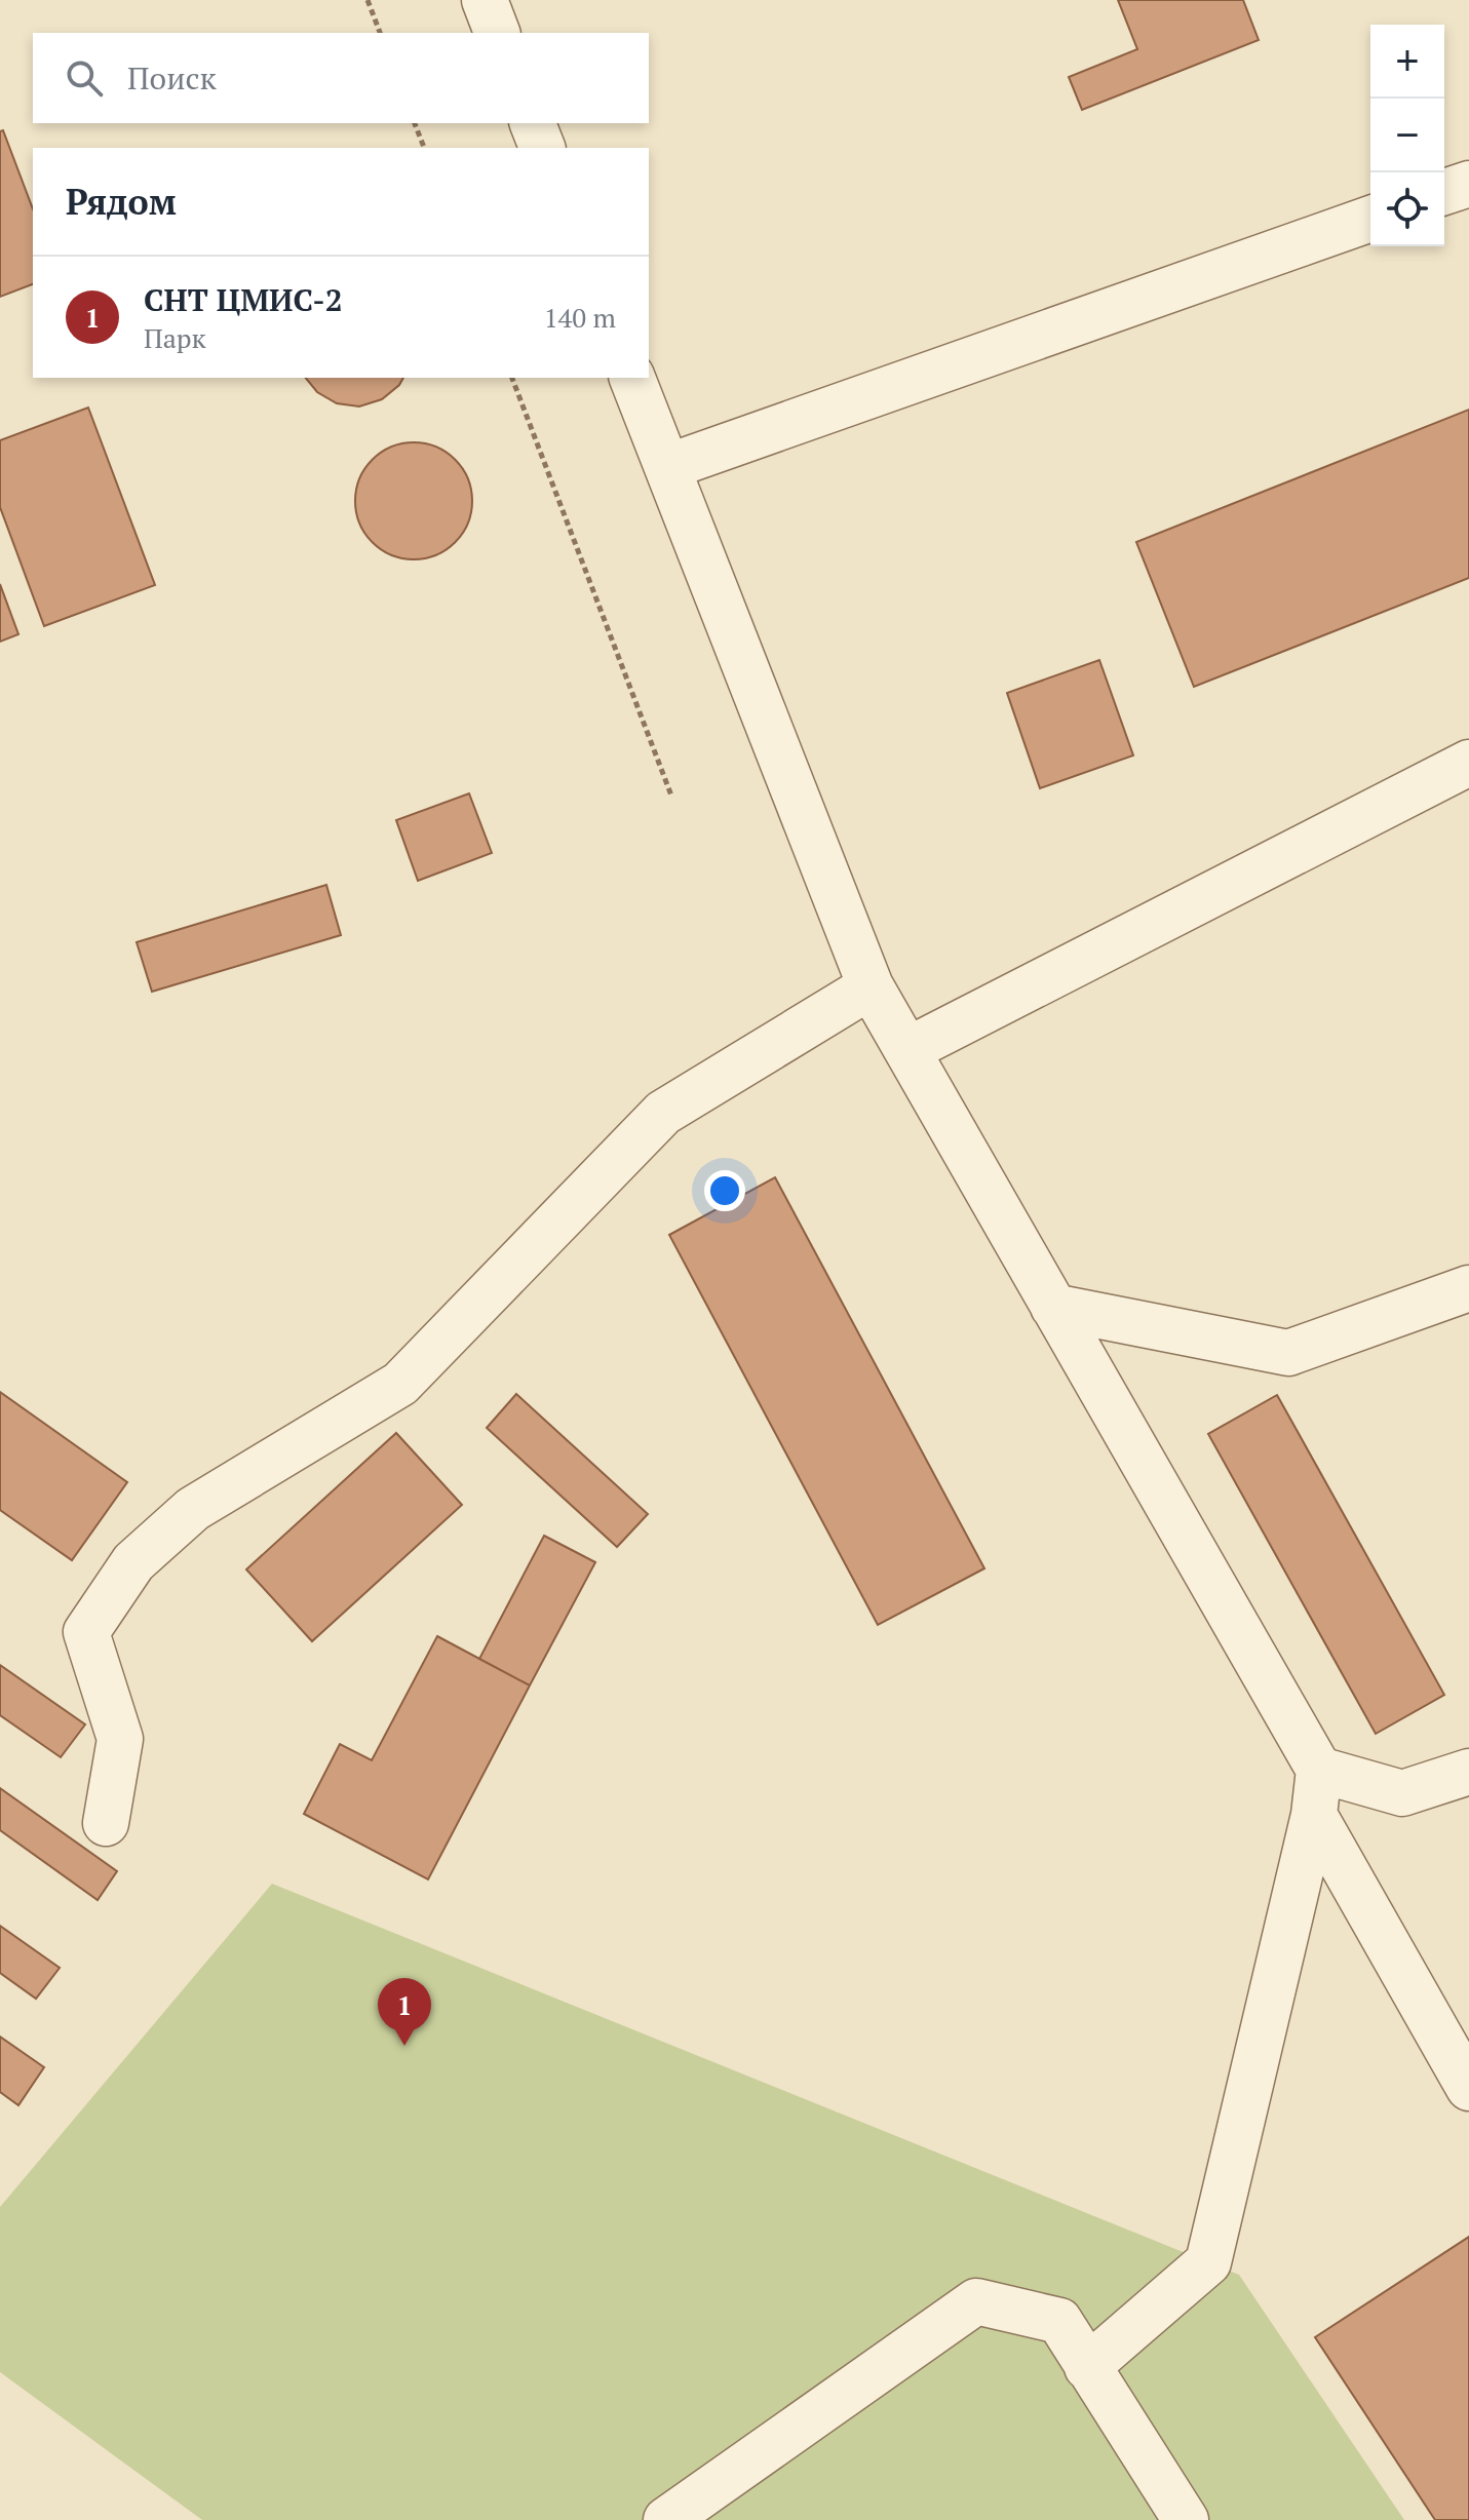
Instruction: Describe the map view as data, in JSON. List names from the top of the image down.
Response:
{
  "page": {
    "map_buttons": ["+", "−"],
    "search": "Поиск",
    "heading": "Рядом",
    "list": [
      {
        "mark": "1",
        "name": "СНТ ЦМИС-2",
        "note": "Парк",
        "value": "140 m"
      }
    ],
    "pins": "1"
  }
}
